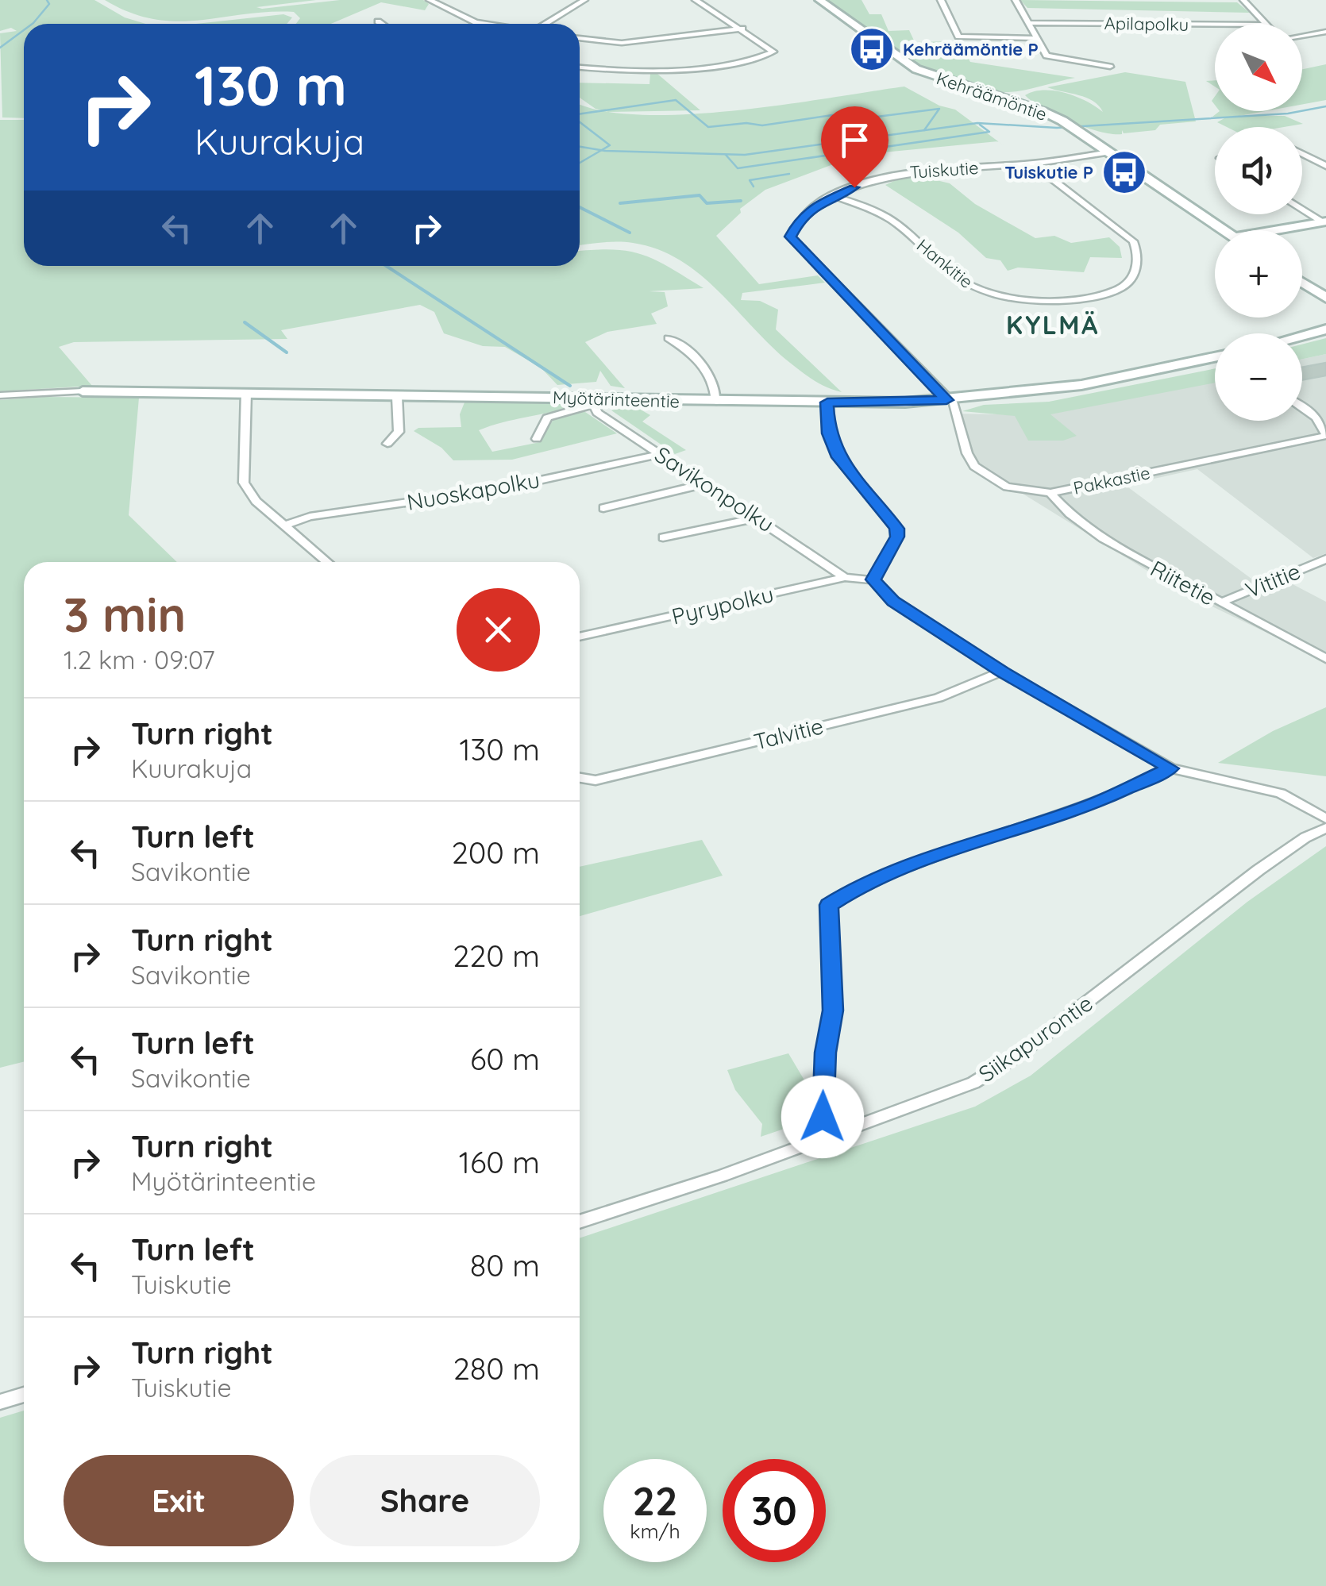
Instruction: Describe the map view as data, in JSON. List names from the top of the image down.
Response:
{
  "streets": {
    "street": [
      "Apilapolku",
      "Kehräämöntie",
      "Tuiskutie",
      "Hankitie",
      "Myötärinteentie",
      "Pakkastie",
      "Savikonpolku",
      "Nuoskapolku",
      "Vititie",
      "Riitetie",
      "Pyrypolku",
      "Talvitie",
      "Siikapurontie"
    ]
  },
  "crossings": [
    ["Kehräämöntie", "Tuiskutie"],
    ["Tuiskutie", "Hankitie"],
    ["Tuiskutie", "Myötärinteentie"],
    ["Tuiskutie", "Pakkastie"],
    ["Myötärinteentie", "Pakkastie"],
    ["Myötärinteentie", "Savikonpolku"],
    ["Pakkastie", "Riitetie"],
    ["Savikonpolku", "Nuoskapolku"],
    ["Savikonpolku", "Pyrypolku"],
    ["Vititie", "Riitetie"]
  ],
  "districts": ["KYLMÄ"],
  "places": {
    "bus stop": ["Kehräämöntie P", "Tuiskutie P"]
  },
  "north": "bottom right",
  "page": {
    "map_buttons": ["+", "−"],
    "turn": ["130 m", "Kuurakuja"],
    "heading": ["3 min", "1.2 km · 09:07"],
    "list": [
      {
        "name": "Turn right",
        "note": "Kuurakuja",
        "value": "130 m"
      },
      {
        "name": "Turn left",
        "note": "Savikontie",
        "value": "200 m"
      },
      {
        "name": "Turn right",
        "note": "Savikontie",
        "value": "220 m"
      },
      {
        "name": "Turn left",
        "note": "Savikontie",
        "value": "60 m"
      },
      {
        "name": "Turn right",
        "note": "Myötärinteentie",
        "value": "160 m"
      },
      {
        "name": "Turn left",
        "note": "Tuiskutie",
        "value": "80 m"
      },
      {
        "name": "Turn right",
        "note": "Tuiskutie",
        "value": "280 m"
      }
    ],
    "buttons": ["Exit", "Share"],
    "speed": "22 km/h",
    "limit": "30"
  }
}
